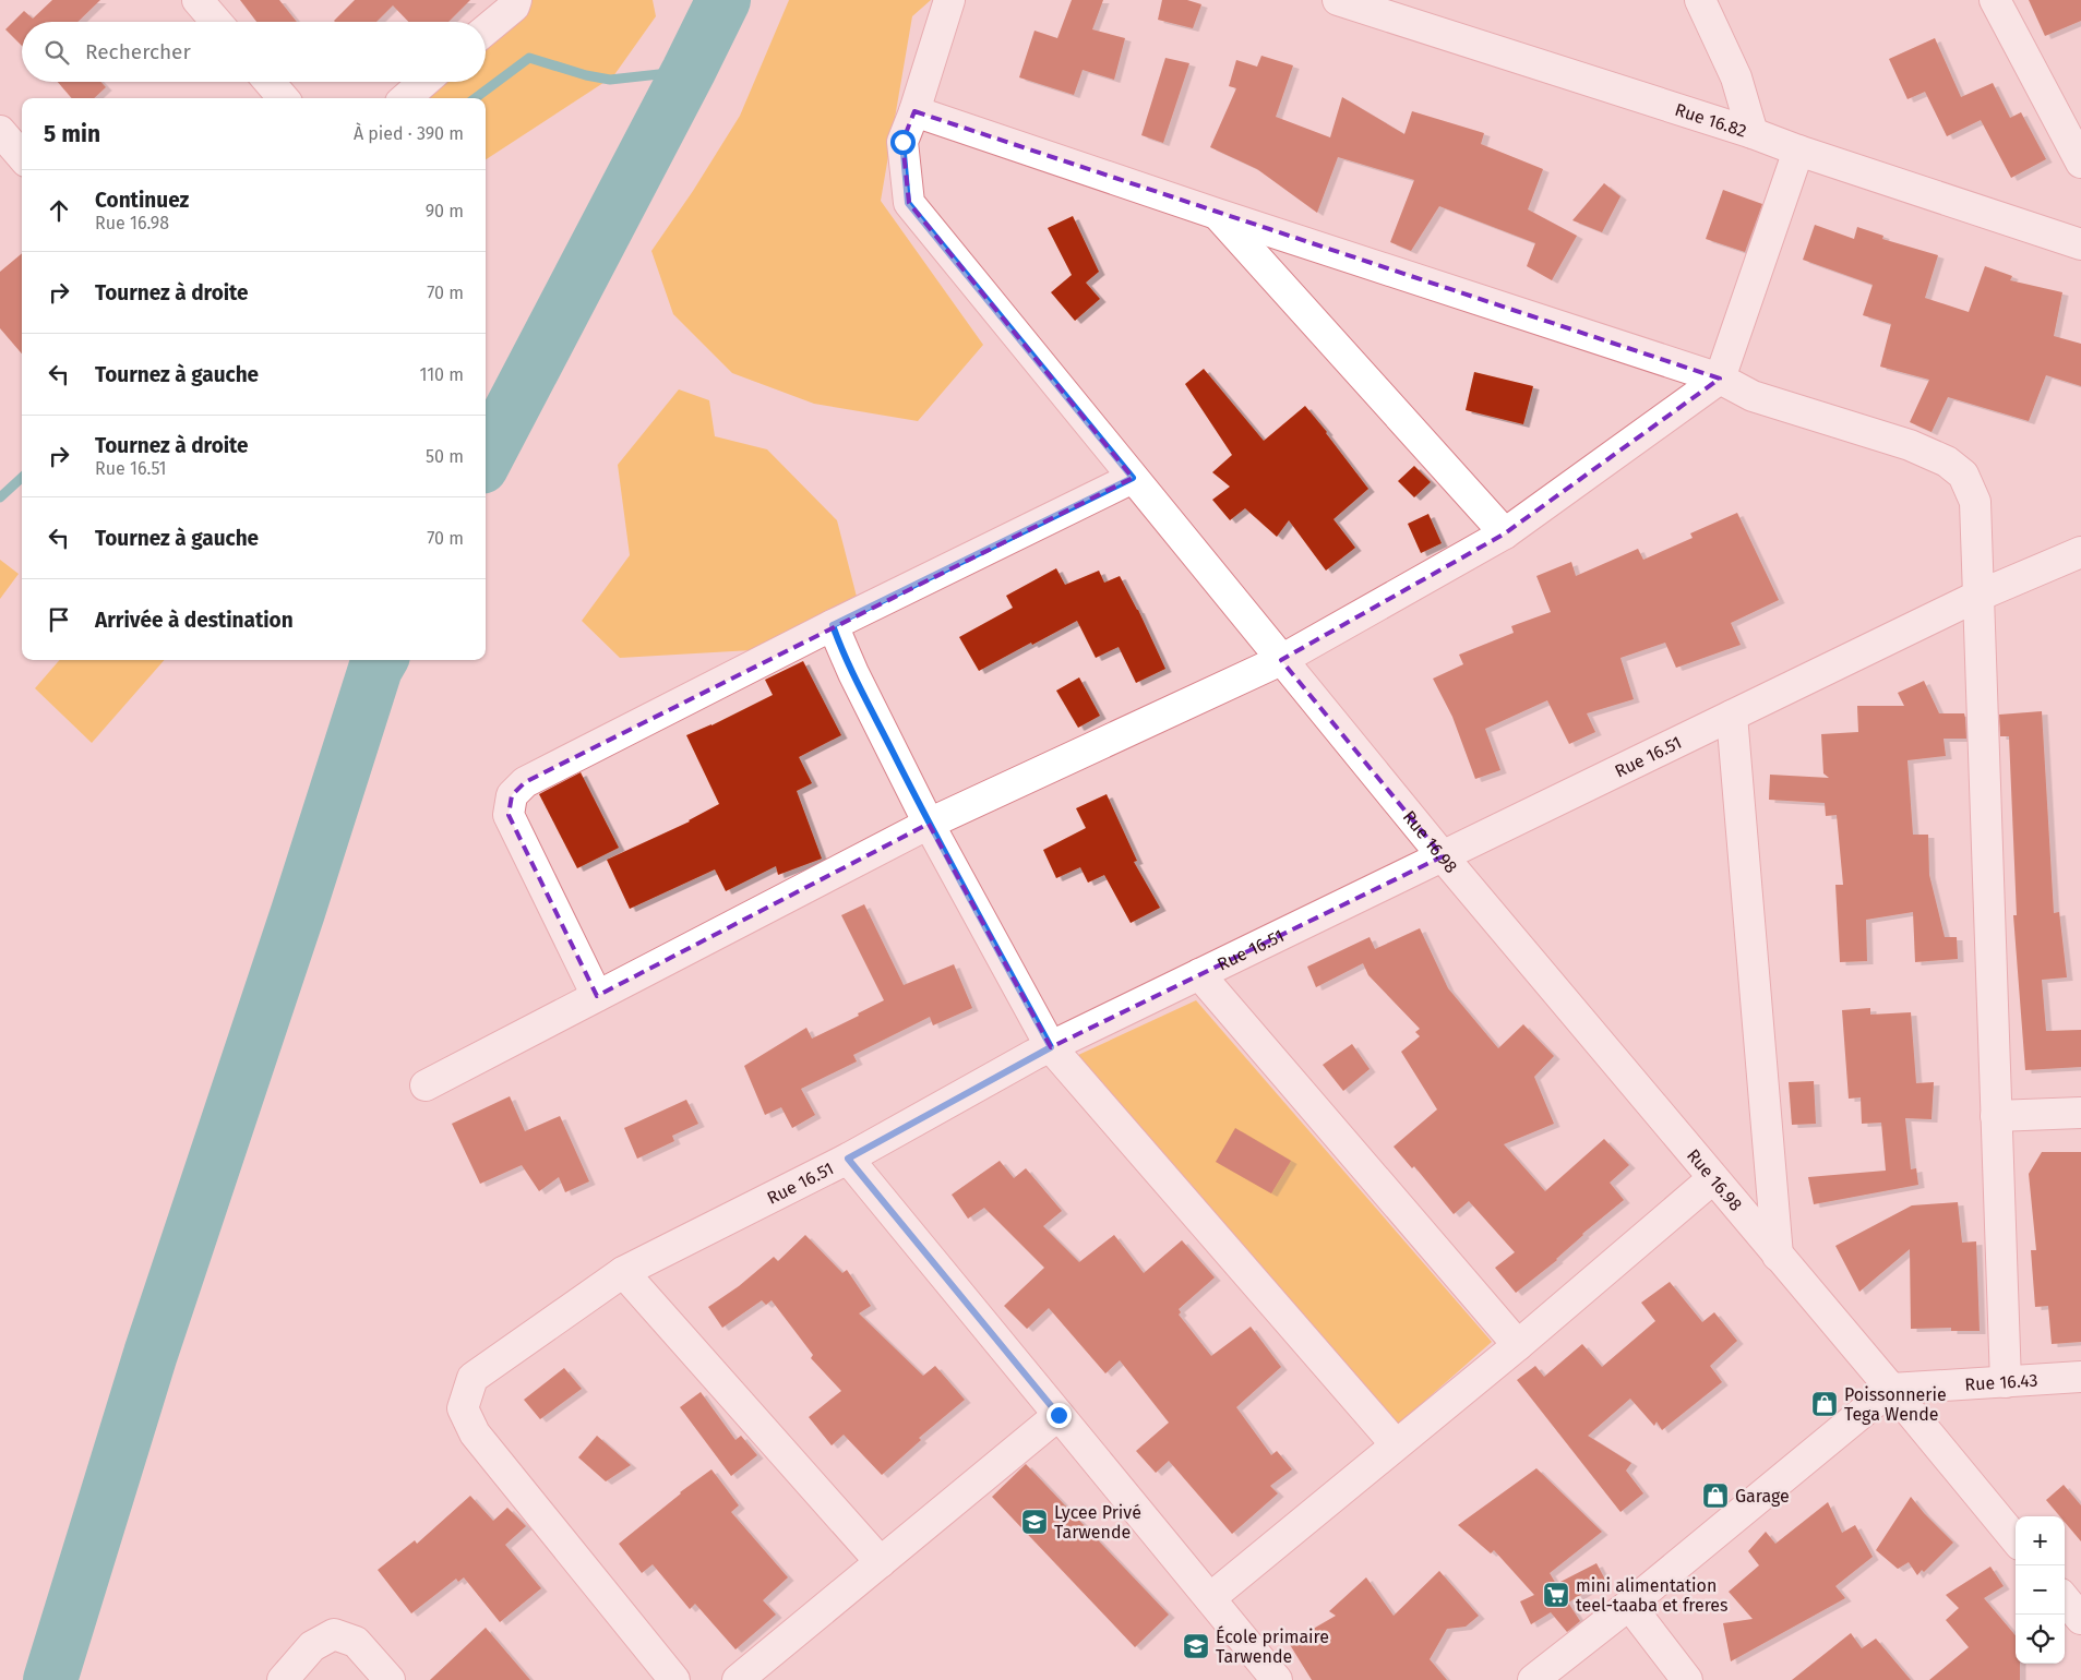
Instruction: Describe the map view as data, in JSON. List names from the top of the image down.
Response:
{
  "streets": {
    "street": [
      "Rue 16.82",
      "Rue 16.51",
      "Rue 16.98",
      "Rue 16.43"
    ]
  },
  "crossings": [
    ["Rue 16.51", "Rue 16.98"],
    ["Rue 16.98", "Rue 16.43"]
  ],
  "places": {
    "shop": ["Poissonnerie Tega Wende", "Garage"],
    "school or university": ["Lycee Privé Tarwende", "École primaire Tarwende"],
    "supermarket": ["mini alimentation teel-taaba et freres"]
  },
  "page": {
    "search": "Rechercher",
    "heading": ["5 min", "À pied · 390 m"],
    "list": [
      ["Continuez", "Rue 16.98", "90 m"],
      ["Tournez à droite", "70 m"],
      ["Tournez à gauche", "110 m"],
      ["Tournez à droite", "Rue 16.51", "50 m"],
      ["Tournez à gauche", "70 m"],
      "Arrivée à destination"
    ],
    "map_buttons": ["+", "−"]
  }
}
